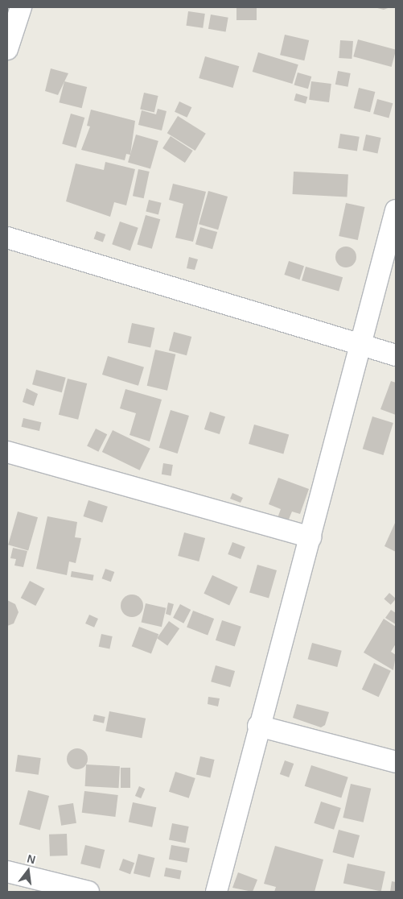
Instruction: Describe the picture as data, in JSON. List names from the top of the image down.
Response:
{
  "north": "top"
}
